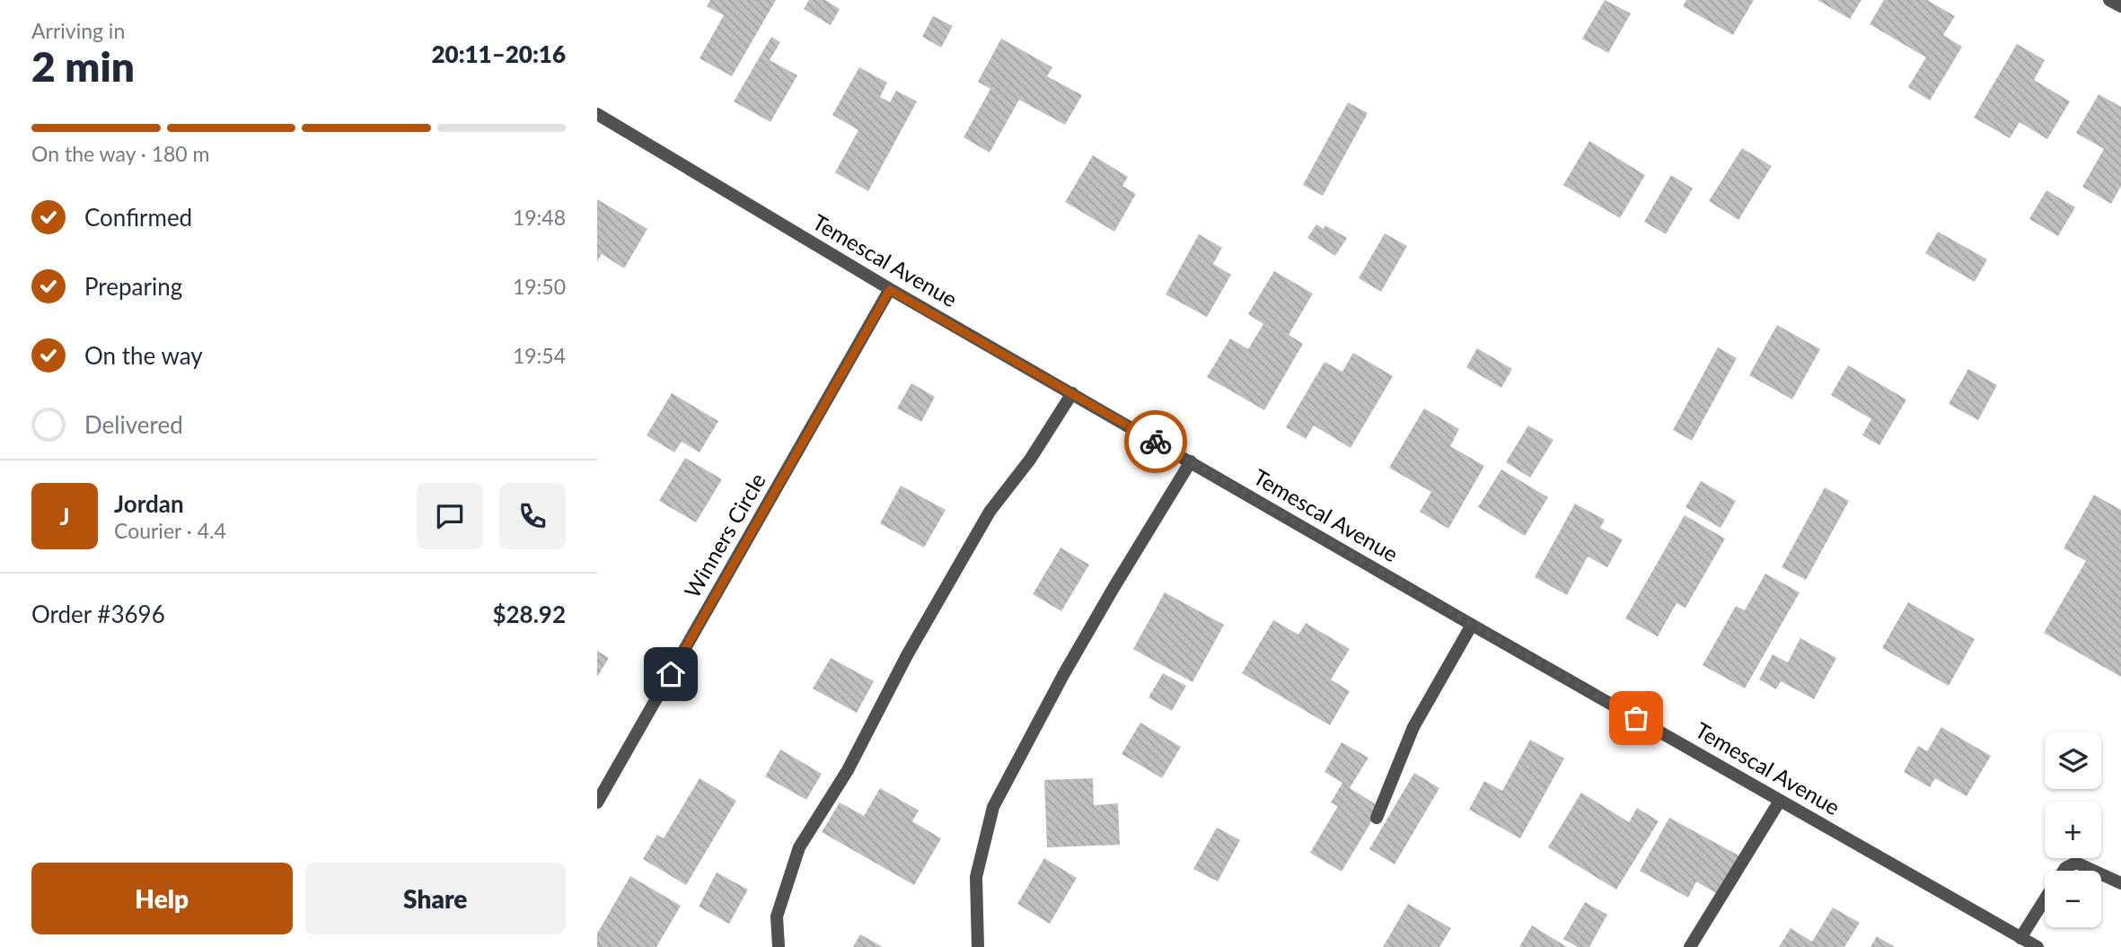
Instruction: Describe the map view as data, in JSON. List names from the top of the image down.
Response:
{
  "streets": {
    "street": ["Temescal Avenue", "Winners Circle"]
  },
  "crossings": [
    ["Temescal Avenue", "Winners Circle"]
  ],
  "page": {
    "heading": ["2 min", "Arriving in", "20:11–20:16"],
    "panel": [
      "Jordan",
      "Courier · 4.4",
      "Order #3696",
      "$28.92"
    ],
    "bar": "On the way · 180 m",
    "list": [
      ["Confirmed", "19:48"],
      ["Preparing", "19:50"],
      ["On the way", "19:54"],
      "Delivered"
    ],
    "round": "J",
    "map_buttons": ["+", "−"],
    "buttons": ["Help", "Share"]
  }
}
